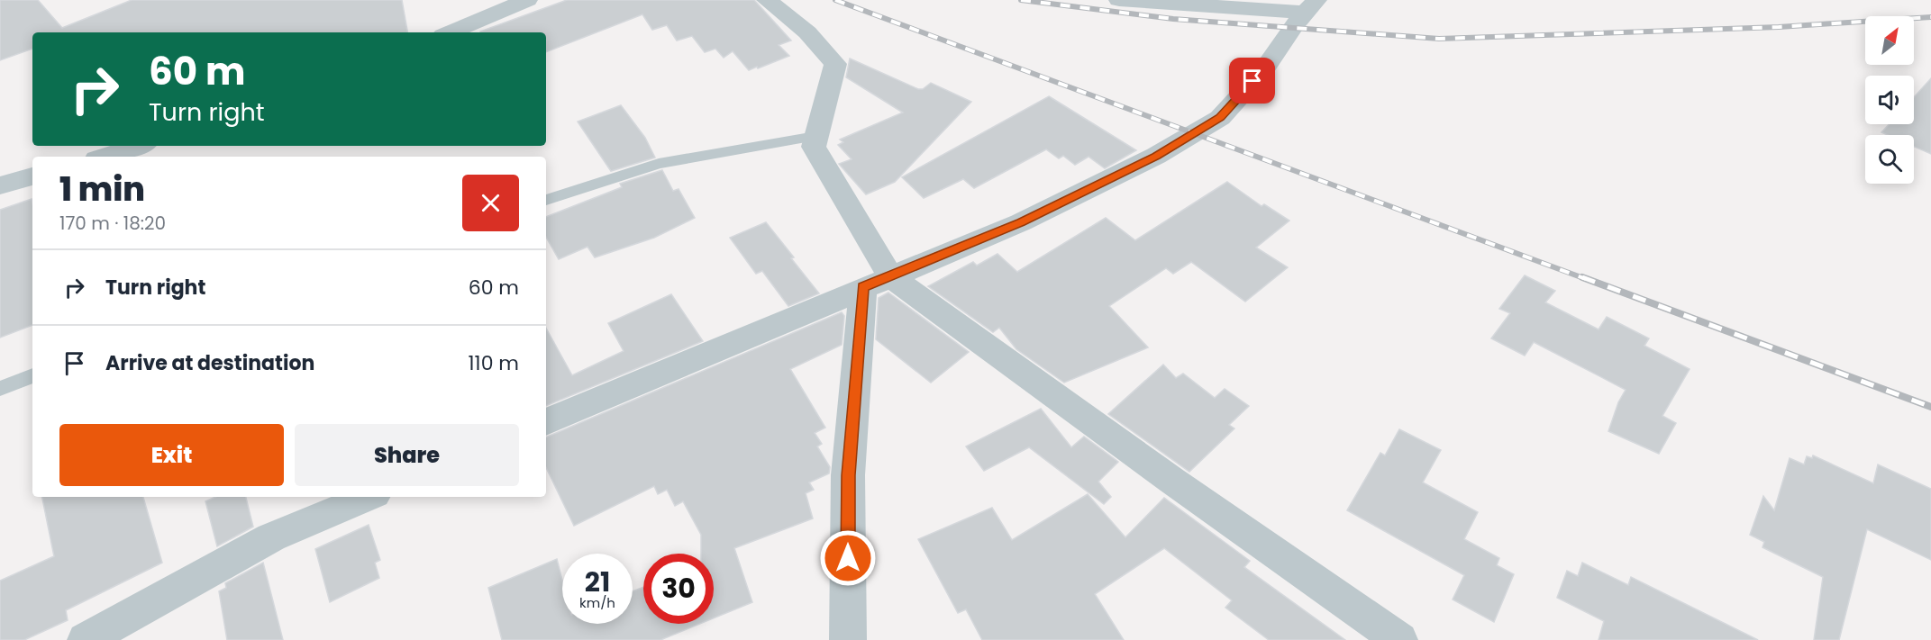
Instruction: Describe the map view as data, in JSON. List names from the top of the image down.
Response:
{
  "north": "top right",
  "page": {
    "turn": ["60 m", "Turn right"],
    "heading": ["1 min", "170 m · 18:20"],
    "list": [
      {
        "name": "Turn right",
        "value": "60 m"
      },
      {
        "name": "Arrive at destination",
        "value": "110 m"
      }
    ],
    "buttons": ["Exit", "Share"],
    "speed": "21 km/h",
    "limit": "30"
  }
}
